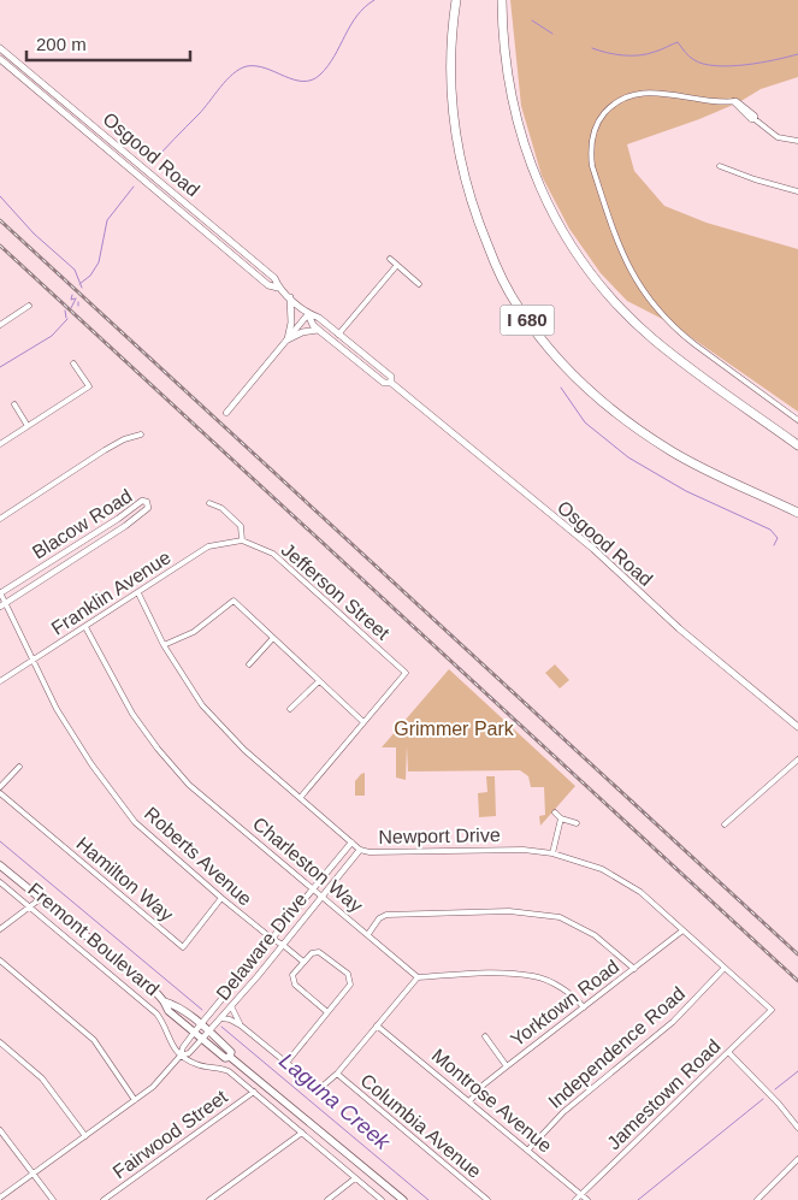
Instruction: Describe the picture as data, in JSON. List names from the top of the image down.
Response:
{
  "streets": {
    "highway": ["I 680"],
    "main road": ["Osgood Road", "Fremont Boulevard"],
    "street": [
      "Blacow Road",
      "Jefferson Street",
      "Franklin Avenue",
      "Newport Drive",
      "Roberts Avenue",
      "Charleston Way",
      "Hamilton Way",
      "Delaware Drive",
      "Yorktown Road",
      "Independence Road",
      "Jamestown Road",
      "Montrose Avenue",
      "Columbia Avenue",
      "Fairwood Street"
    ]
  },
  "crossings": [
    ["Blacow Road", "Roberts Avenue"],
    ["Jefferson Street", "Franklin Avenue"],
    ["Franklin Avenue", "Newport Drive"],
    ["Franklin Avenue", "Roberts Avenue"],
    ["Franklin Avenue", "Charleston Way"],
    ["Newport Drive", "Delaware Drive"],
    ["Newport Drive", "Yorktown Road"],
    ["Newport Drive", "Independence Road"],
    ["Newport Drive", "Jamestown Road"],
    ["Roberts Avenue", "Hamilton Way"],
    ["Roberts Avenue", "Delaware Drive"],
    ["Charleston Way", "Delaware Drive"],
    ["Fremont Boulevard", "Delaware Drive"],
    ["Yorktown Road", "Montrose Avenue"],
    ["Independence Road", "Montrose Avenue"],
    ["Jamestown Road", "Montrose Avenue"]
  ],
  "water": ["Laguna Creek"],
  "parks": ["Grimmer Park"],
  "scale_bar": "200 m"
}
